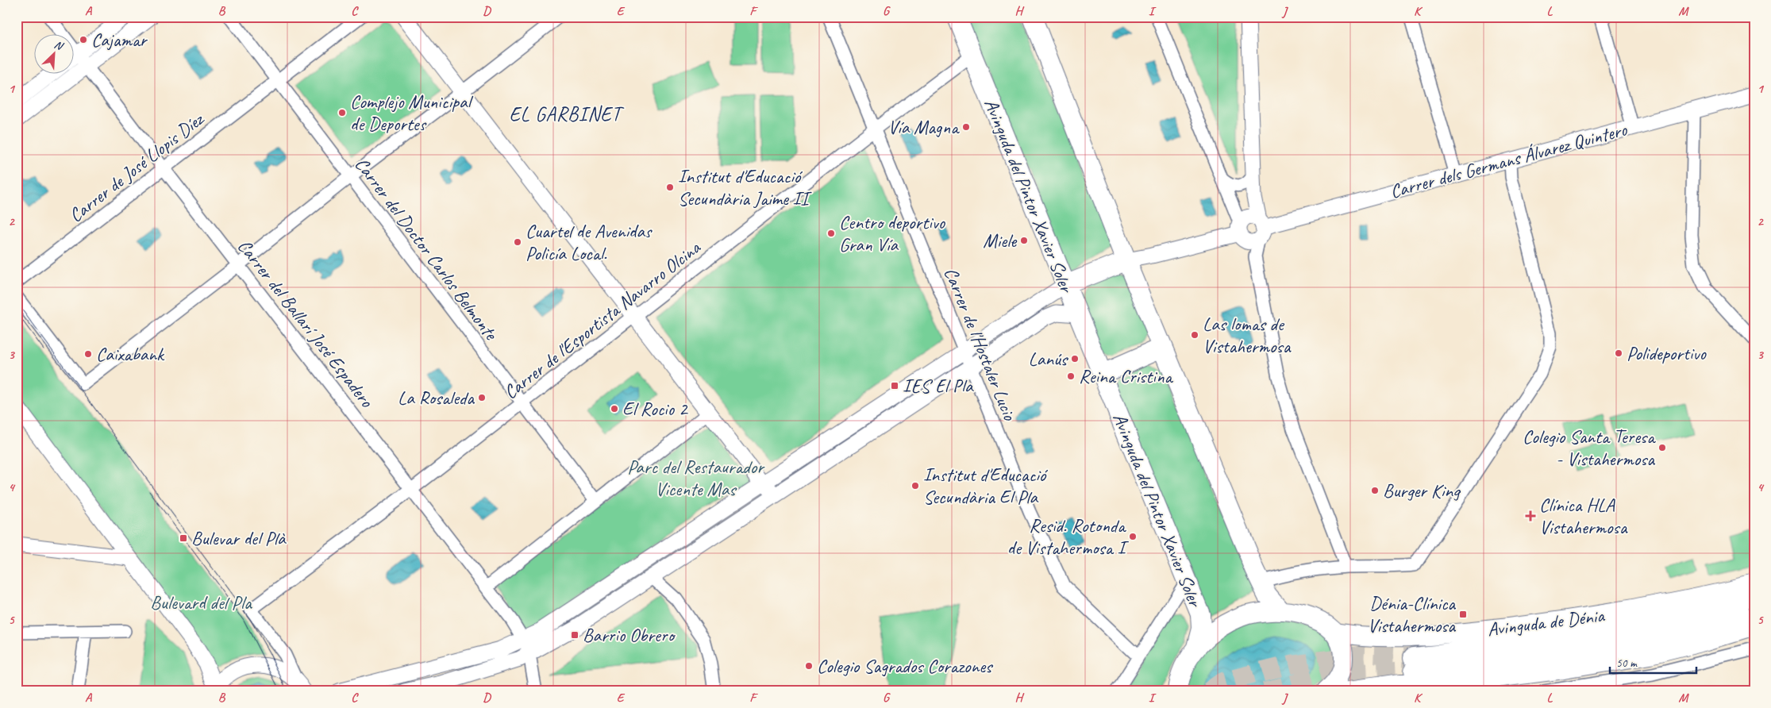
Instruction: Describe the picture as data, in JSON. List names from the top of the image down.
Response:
{
  "streets": {
    "main road": ["Carrer dels Germans Álvarez Quintero", "Avinguda del Pintor Xavier Soler", "Avinguda de Dénia"],
    "street": [
      "Carrer de José Llopis Díez",
      "Carrer del Doctor Carlos Belmonte",
      "Carrer de l'Esportista Navarro Olcina",
      "Carrer del Ballarí José Espadero",
      "Carrer de l'Hostaler Lucio"
    ]
  },
  "crossings": [
    ["Carrer dels Germans Álvarez Quintero", "Avinguda del Pintor Xavier Soler"],
    ["Carrer de José Llopis Díez", "Carrer del Doctor Carlos Belmonte"],
    ["Carrer de José Llopis Díez", "Carrer del Ballarí José Espadero"],
    ["Avinguda del Pintor Xavier Soler", "Carrer de l'Esportista Navarro Olcina"],
    ["Avinguda del Pintor Xavier Soler", "Avinguda de Dénia"],
    ["Carrer del Doctor Carlos Belmonte", "Carrer de l'Esportista Navarro Olcina"],
    ["Carrer de l'Esportista Navarro Olcina", "Carrer del Ballarí José Espadero"],
    ["Carrer de l'Esportista Navarro Olcina", "Carrer de l'Hostaler Lucio"]
  ],
  "districts": ["EL GARBINET"],
  "parks": ["Parc del Restaurador Vicente Mas", "Bulevard del Pla"],
  "places": {
    "other": [
      "Cajamar",
      "Complejo Municipal de Deportes",
      "Vía Magna",
      "Institut d'Educació Secundària Jaime II",
      "Centro deportivo Gran Vía",
      "Miele",
      "Cuartel de Avenidas Policía Local.",
      "Las lomas de Vistahermosa",
      "Polideportivo",
      "Caixabank",
      "Lanús",
      "Reina Cristina",
      "La Rosaleda",
      "El Rocio 2",
      "Colegio Santa Teresa - Vistahermosa",
      "Institut d'Educació Secundària El Pla",
      "Burger King",
      "Resid. Rotonda de Vistahermosa I",
      "Colegio Sagrados Corazones"
    ],
    "transit": [
      "IES El Pla",
      "Bulevar del Plà",
      "Dénia-Clínica Vistahermosa",
      "Barrio Obrero"
    ],
    "health": ["Clínica HLA Vistahermosa"]
  },
  "scale_bar": "50 m",
  "north": "top right",
  "grid": {
    "columns": [
      "A",
      "B",
      "C",
      "D",
      "E",
      "F",
      "G",
      "H",
      "I",
      "J",
      "K",
      "L",
      "M"
    ],
    "rows": [
      "1",
      "2",
      "3",
      "4",
      "5"
    ]
  }
}
